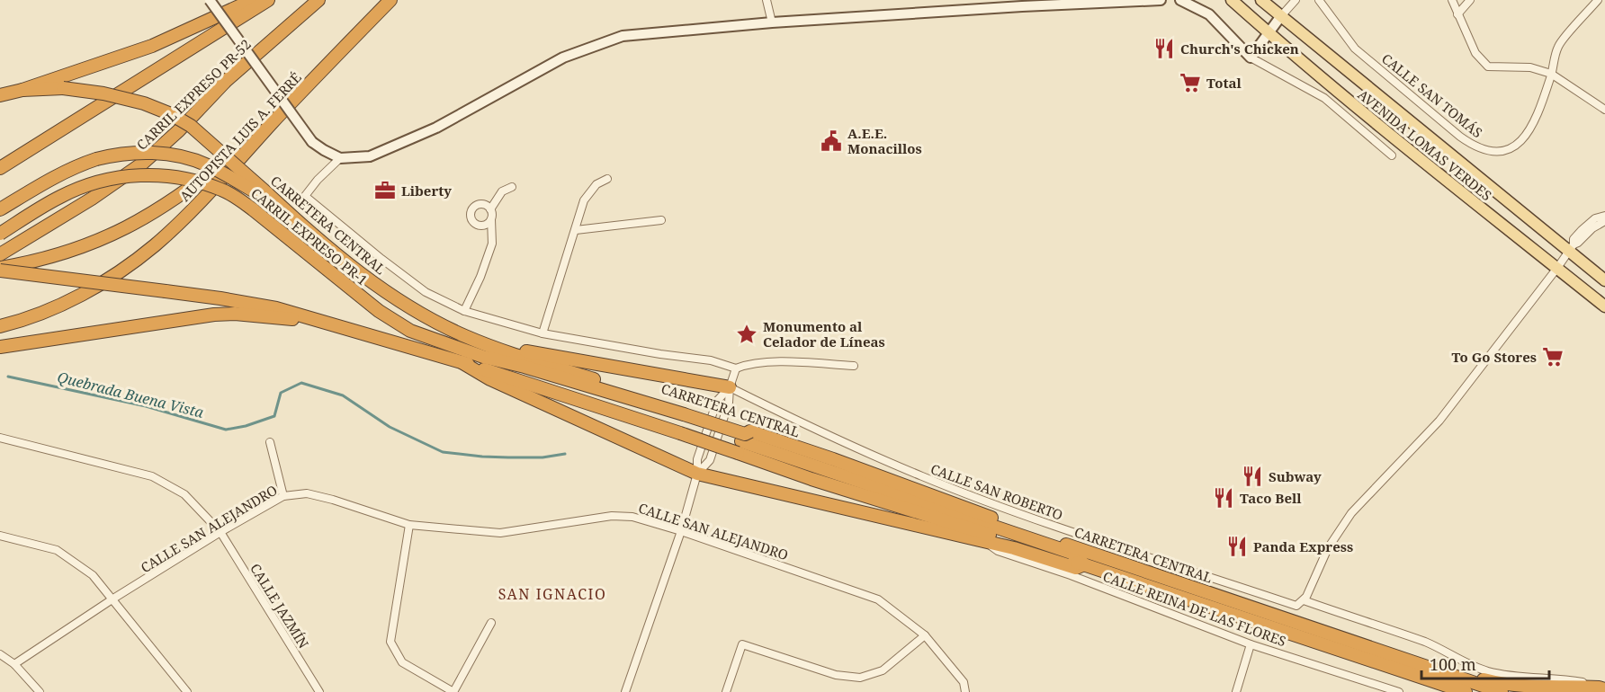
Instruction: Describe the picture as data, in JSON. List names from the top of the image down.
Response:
{
  "streets": {
    "highway": [
      "CARRIL EXPRESO PR-52",
      "AUTOPISTA LUIS A. FERRÉ",
      "CARRETERA CENTRAL",
      "CARRIL EXPRESO PR-1"
    ],
    "main road": ["AVENIDA LOMAS VERDES"],
    "street": [
      "CALLE SAN TOMÁS",
      "CALLE SAN ROBERTO",
      "CALLE SAN ALEJANDRO",
      "CALLE JAZMÍN",
      "CALLE REINA DE LAS FLORES"
    ]
  },
  "crossings": [
    ["CARRETERA CENTRAL", "CARRIL EXPRESO PR-1"],
    ["CALLE SAN ALEJANDRO", "CALLE JAZMÍN"]
  ],
  "districts": ["SAN IGNACIO"],
  "water": ["Quebrada Buena Vista"],
  "places": {
    "restaurant": [
      "Church's Chicken",
      "Subway",
      "Taco Bell",
      "Panda Express"
    ],
    "supermarket": ["Total", "To Go Stores"],
    "public building": ["A.E.E. Monacillos"],
    "office": ["Liberty"],
    "place": ["Monumento al Celador de Líneas"]
  },
  "scale_bar": "100 m"
}
